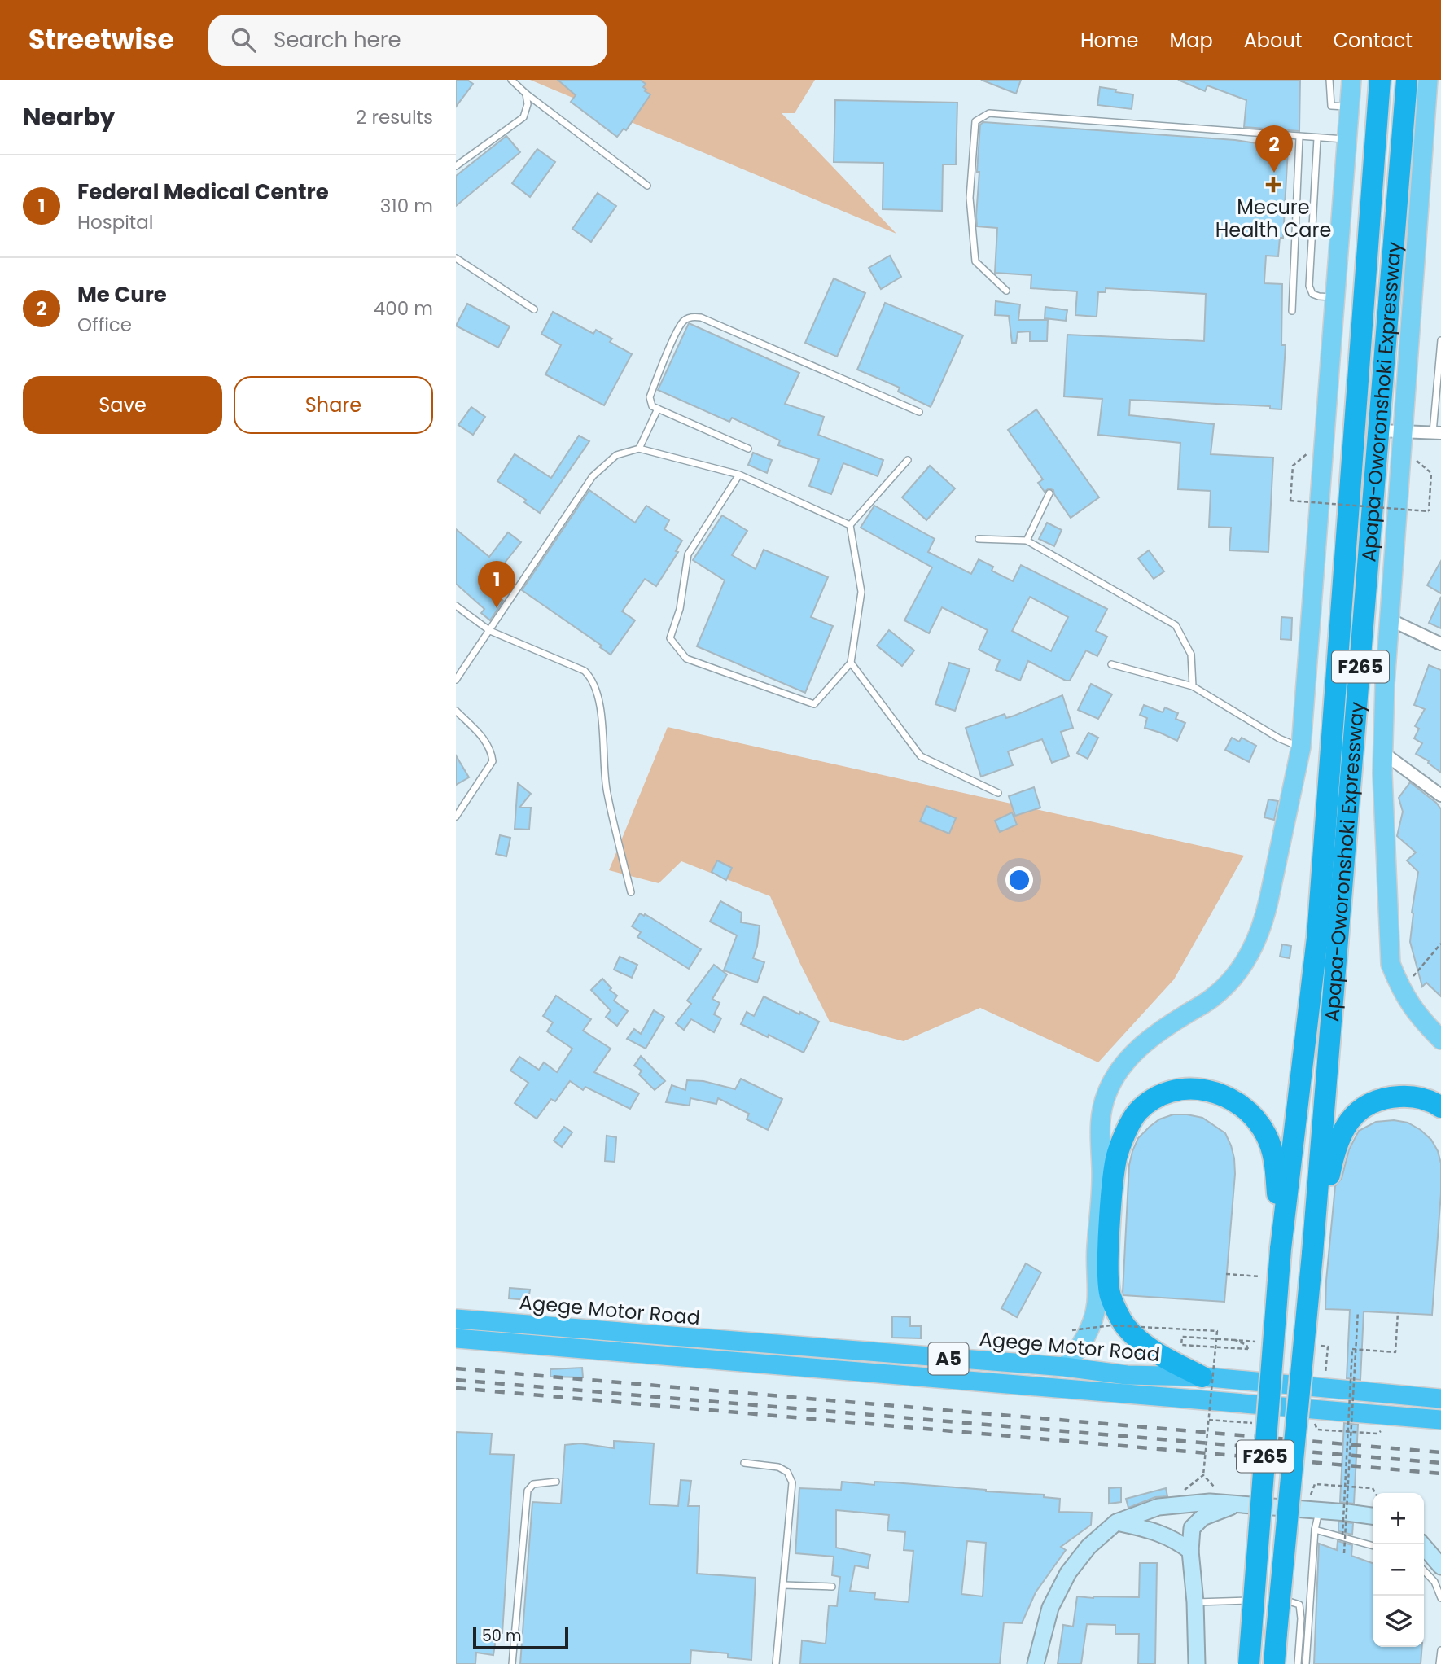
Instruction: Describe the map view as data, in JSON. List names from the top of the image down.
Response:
{
  "streets": {
    "highway": [
      "Apapa-Oworonshoki Expressway",
      "F265",
      "Agege Motor Road",
      "A5"
    ]
  },
  "places": {
    "health": ["Mecure Health Care"]
  },
  "scale_bar": "50 m",
  "page": {
    "header": "Streetwise",
    "search": "Search here",
    "nav": [
      "Home",
      "Map",
      "About",
      "Contact"
    ],
    "heading": ["Nearby", "2 results"],
    "pins": ["2", "1"],
    "list": [
      {
        "mark": "1",
        "name": "Federal Medical Centre",
        "note": "Hospital",
        "value": "310 m"
      },
      {
        "mark": "2",
        "name": "Me Cure",
        "note": "Office",
        "value": "400 m"
      }
    ],
    "buttons": ["Save", "Share"],
    "map_buttons": ["+", "−"],
    "scale": "50 m"
  }
}
